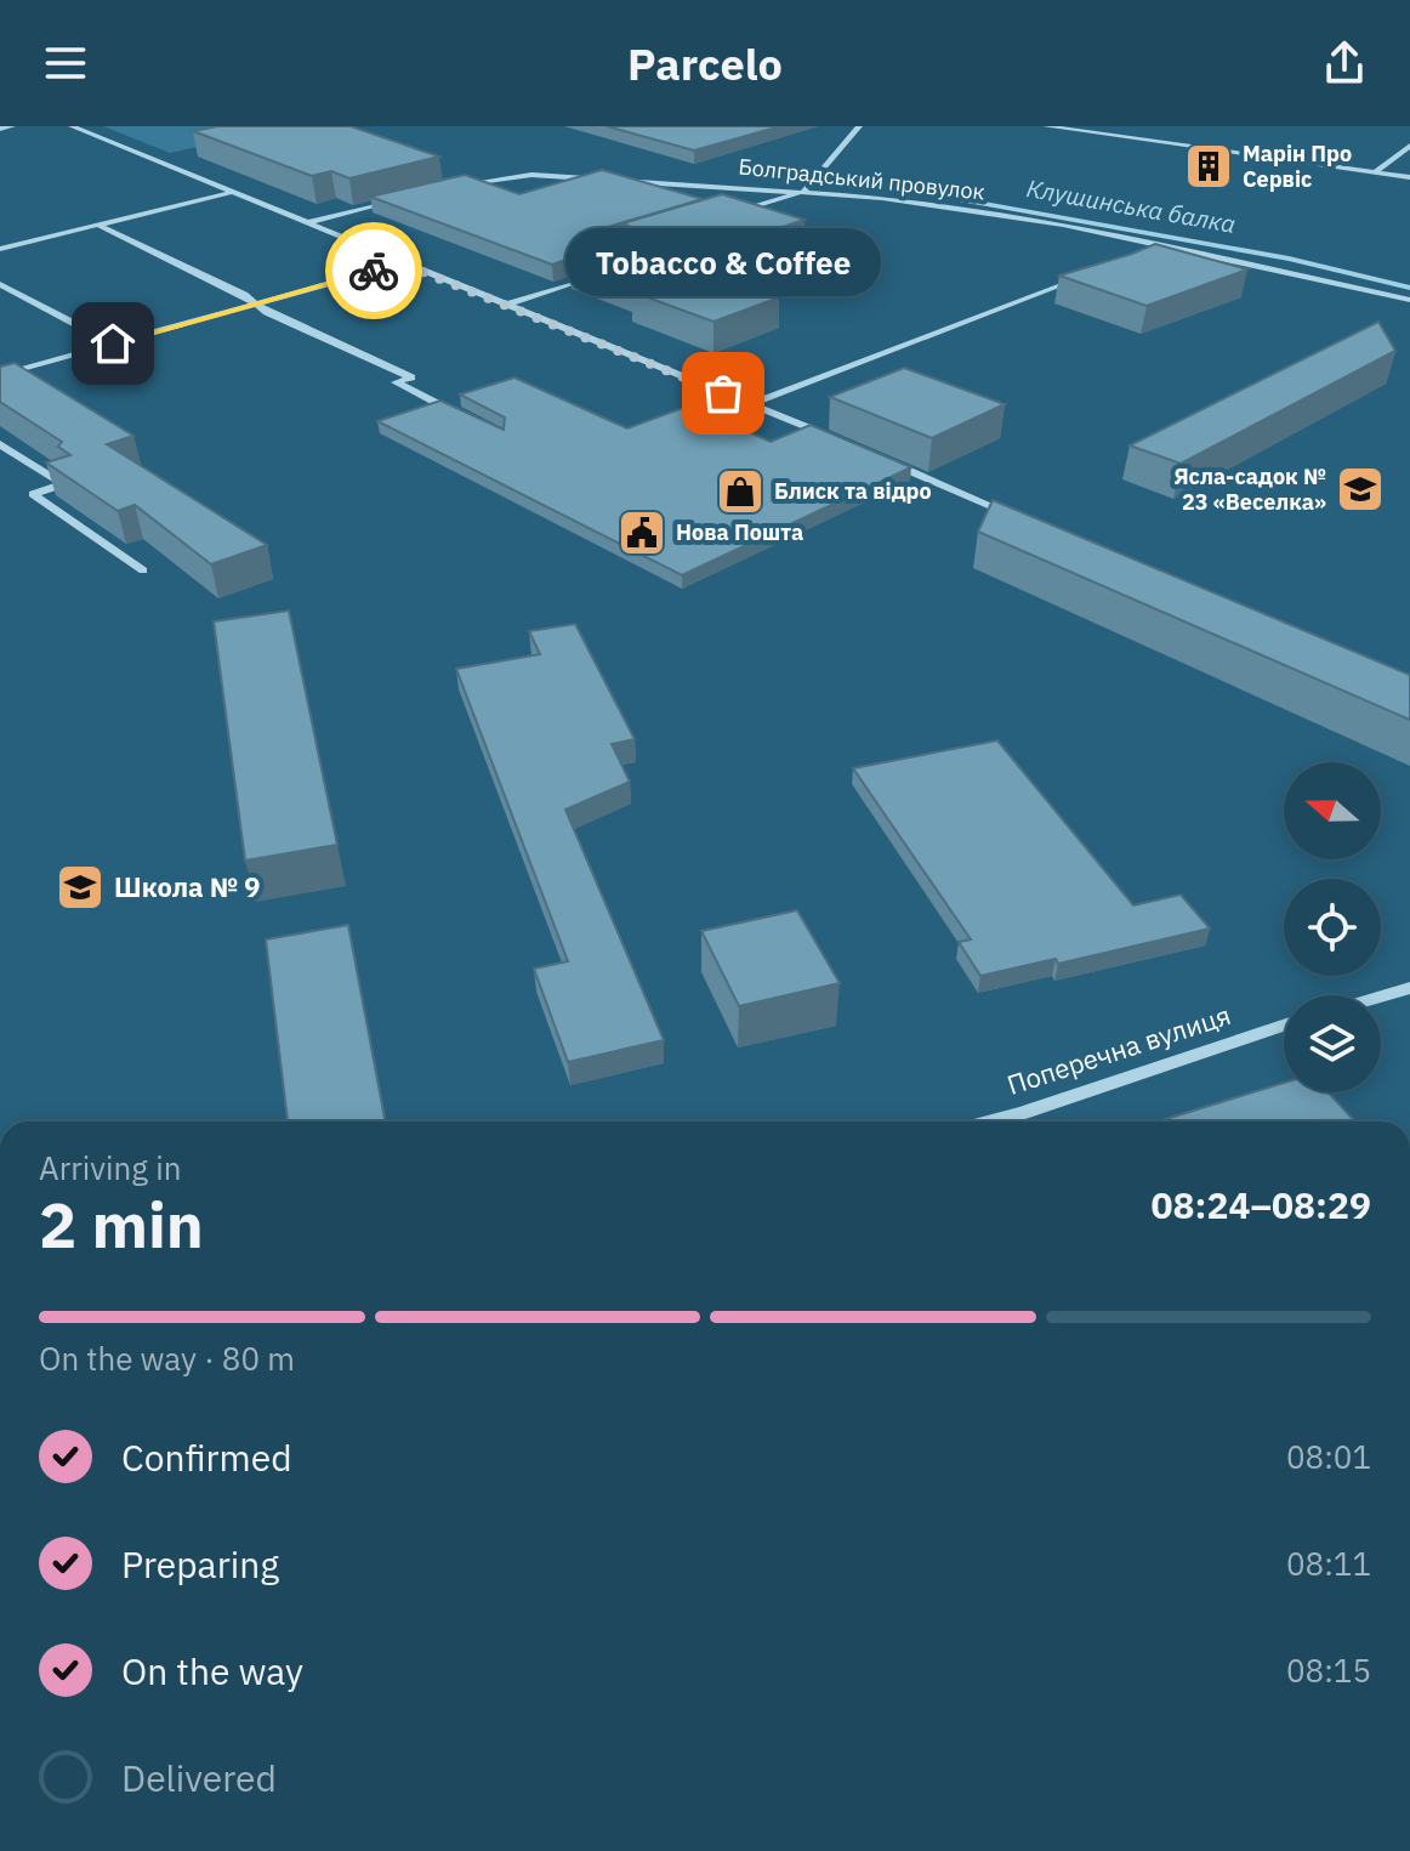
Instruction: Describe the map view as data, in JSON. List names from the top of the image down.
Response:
{
  "streets": {
    "street": ["Болградський провулок", "Поперечна вулиця"]
  },
  "water": ["Клушинська балка"],
  "places": {
    "building": ["Марін Про Сервіс"],
    "other": ["Tobacco & Coffee"],
    "school or university": ["Ясла-садок № 23 «Веселка»", "Школа № 9"],
    "shop": ["Блиск та відро"],
    "public building": ["Нова Пошта"]
  },
  "north": "left",
  "page": {
    "header": "Parcelo",
    "bubble": "Tobacco & Coffee",
    "heading": ["2 min", "Arriving in", "08:24–08:29"],
    "bar": "On the way · 80 m",
    "list": [
      ["Confirmed", "08:01"],
      ["Preparing", "08:11"],
      ["On the way", "08:15"],
      "Delivered"
    ]
  }
}
